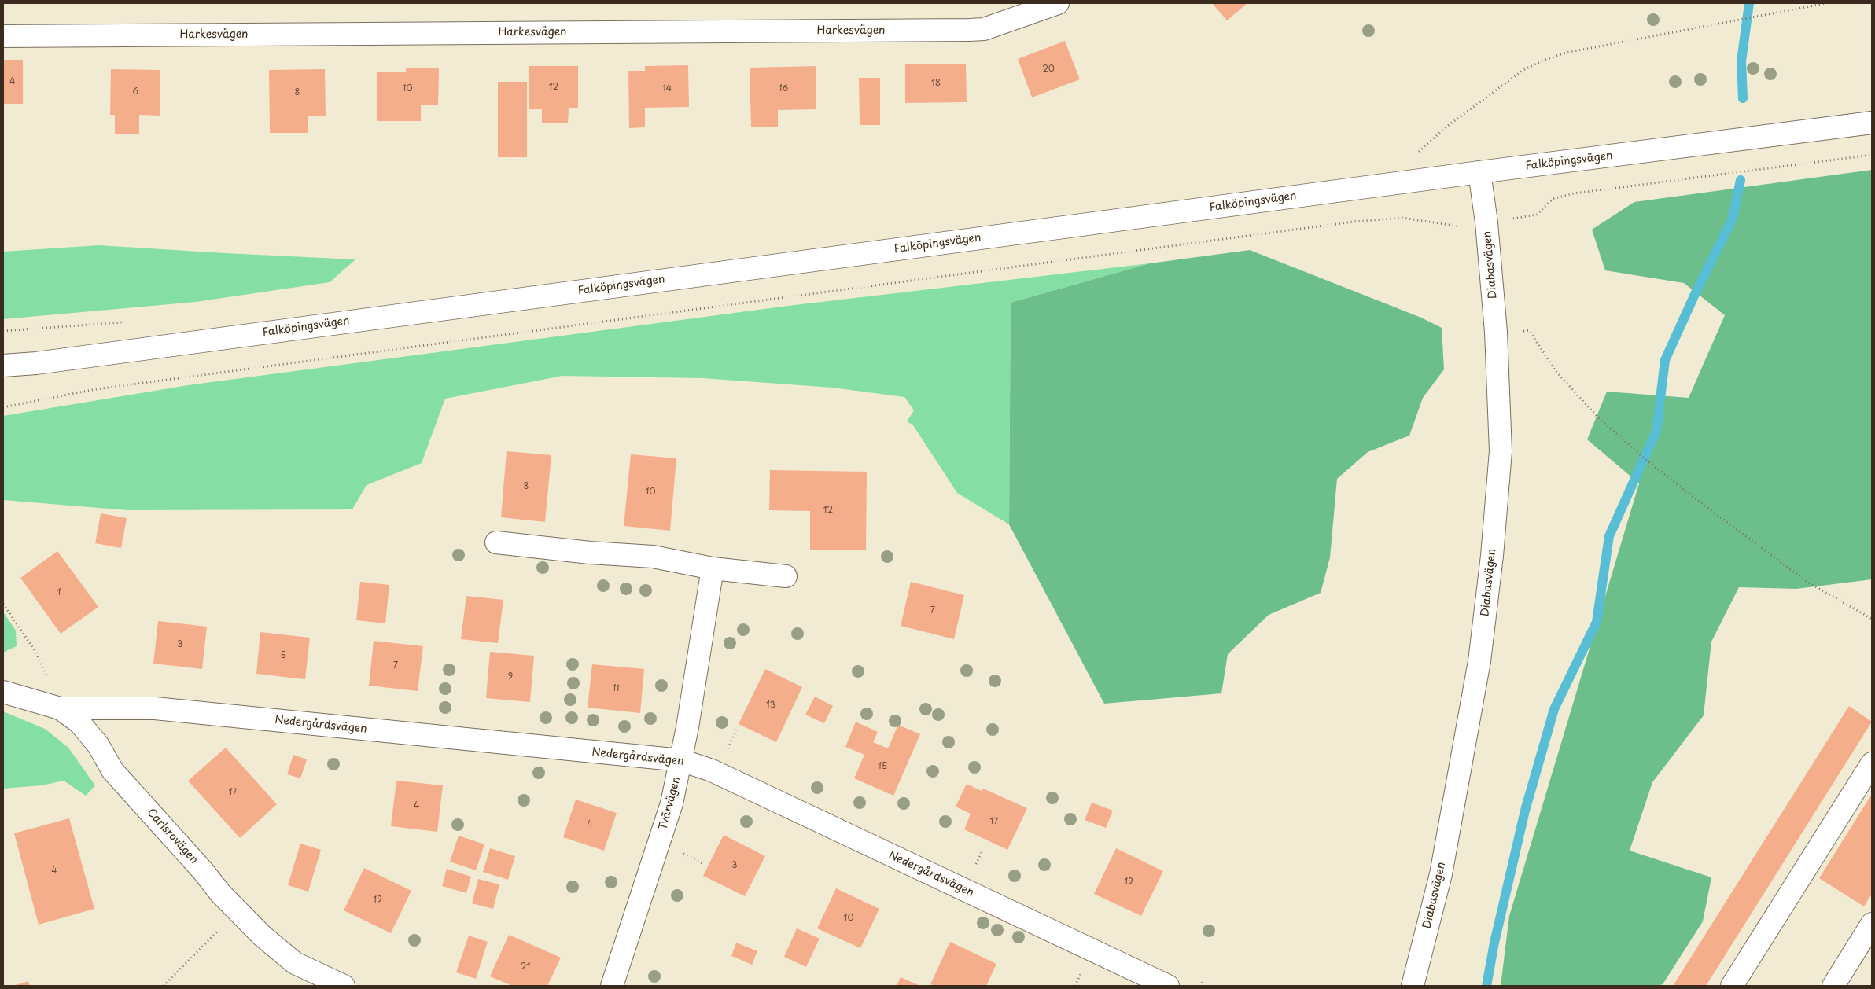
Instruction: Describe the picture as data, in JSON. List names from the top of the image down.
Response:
{
  "streets": {
    "street": [
      "Harkesvägen",
      "Falköpingsvägen",
      "Diabasvägen",
      "Nedergårdsvägen",
      "Tvärvägen",
      "Carlsrovägen"
    ]
  },
  "crossings": [
    ["Falköpingsvägen", "Diabasvägen"],
    ["Nedergårdsvägen", "Tvärvägen"],
    ["Nedergårdsvägen", "Carlsrovägen"]
  ],
  "house_numbers": [
    "20",
    "4",
    "18",
    "12",
    "10",
    "14",
    "16",
    "6",
    "8",
    "8",
    "10",
    "12",
    "1",
    "7",
    "3",
    "5",
    "7",
    "9",
    "11",
    "13",
    "15",
    "17",
    "4",
    "17",
    "4",
    "3",
    "4",
    "19",
    "19",
    "10",
    "21"
  ]
}
